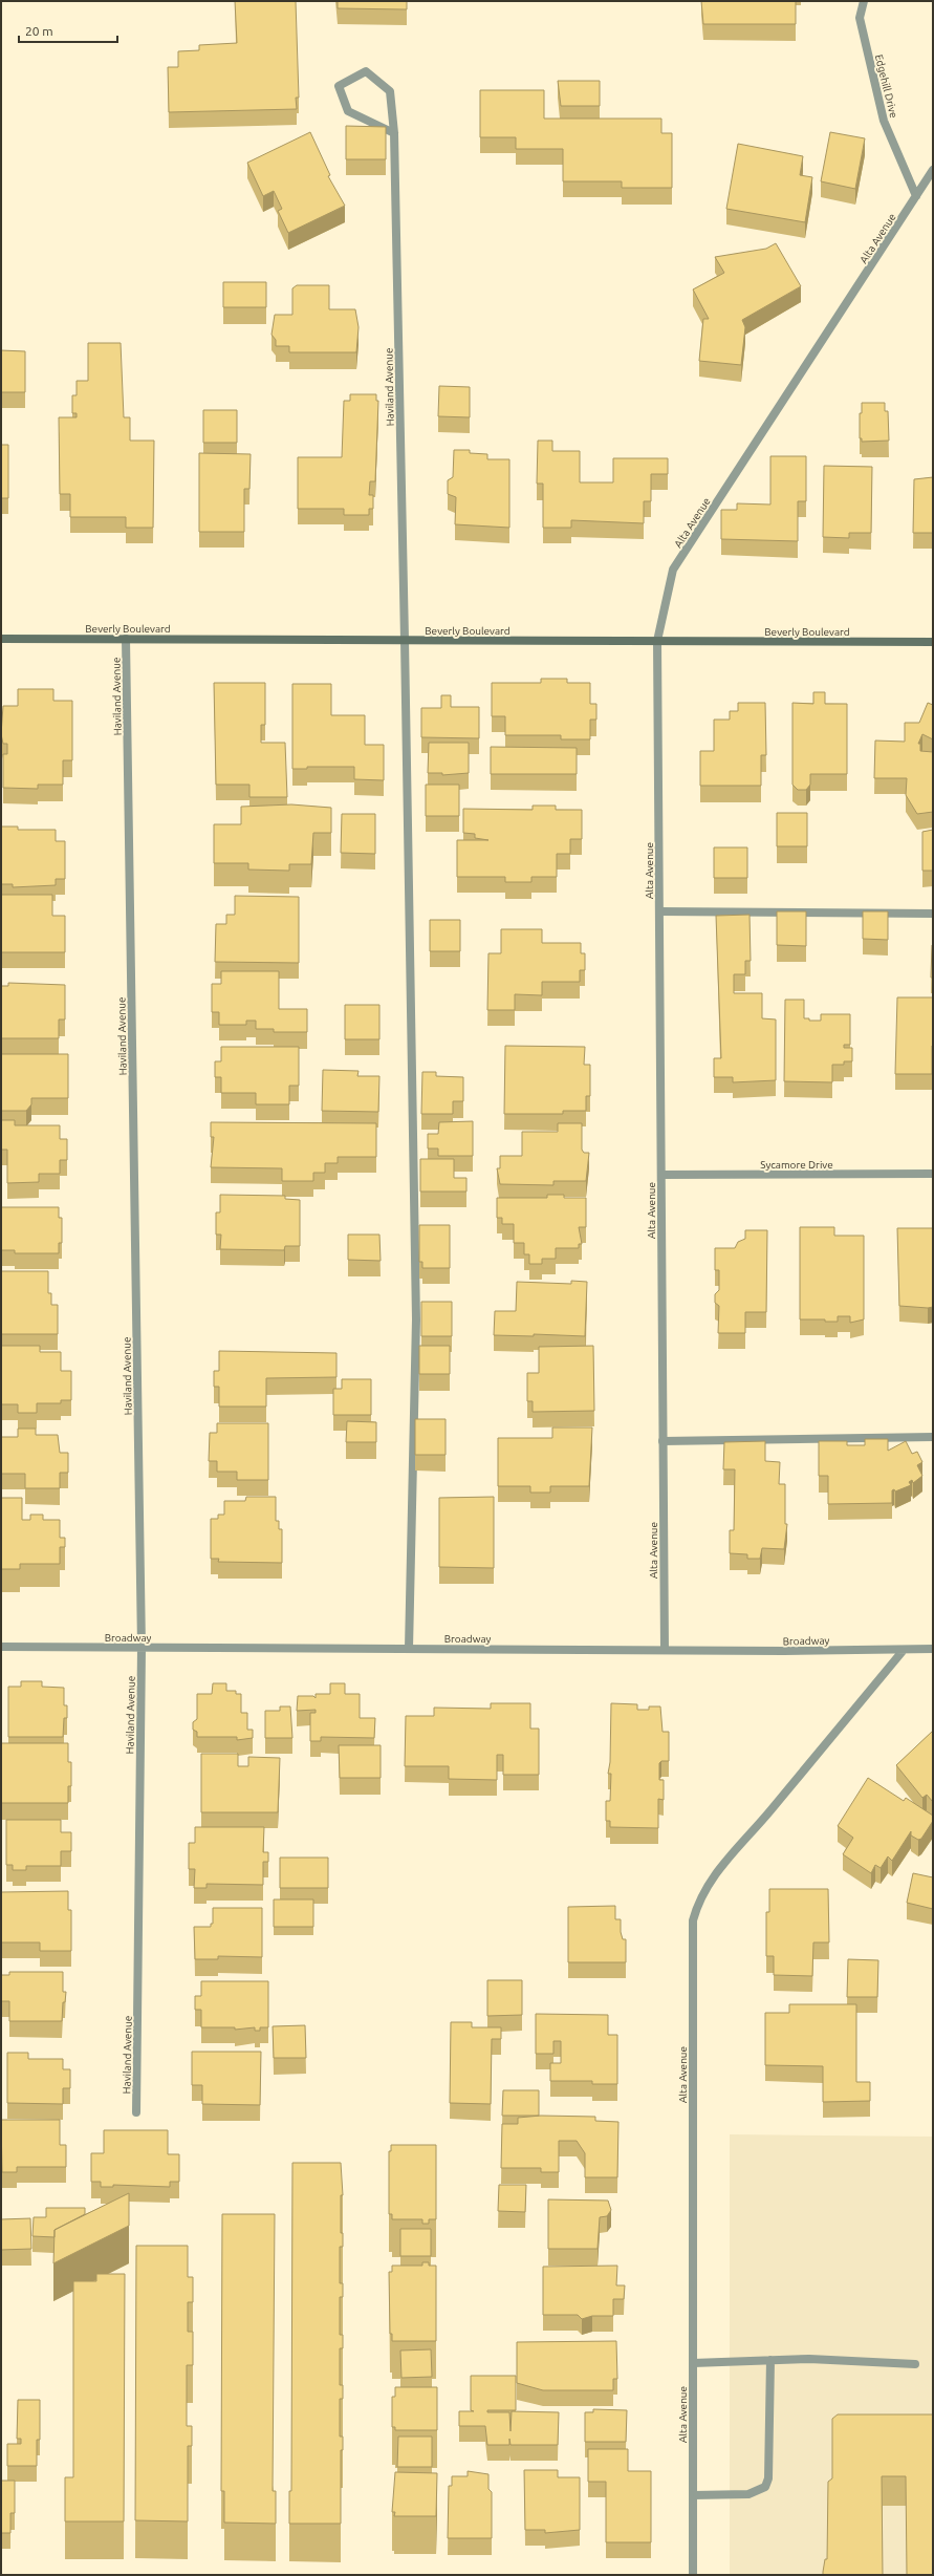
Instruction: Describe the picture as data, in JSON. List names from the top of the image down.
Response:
{
  "streets": {
    "street": [
      "Edgehill Drive",
      "Alta Avenue",
      "Haviland Avenue",
      "Beverly Boulevard",
      "Sycamore Drive",
      "Broadway"
    ]
  },
  "crossings": [
    ["Edgehill Drive", "Alta Avenue"],
    ["Alta Avenue", "Beverly Boulevard"],
    ["Alta Avenue", "Sycamore Drive"],
    ["Alta Avenue", "Broadway"],
    ["Haviland Avenue", "Beverly Boulevard"],
    ["Haviland Avenue", "Broadway"]
  ],
  "scale_bar": "20 m"
}
